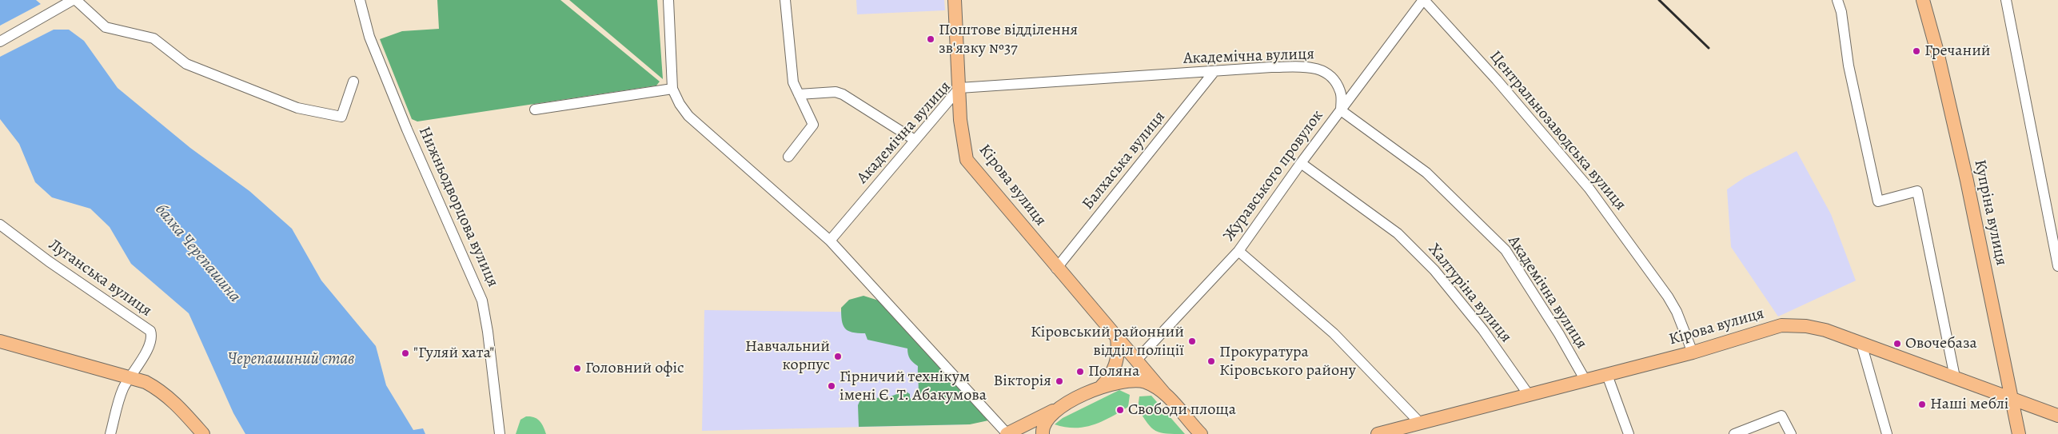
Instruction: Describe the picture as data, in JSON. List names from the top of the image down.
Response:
{
  "streets": {
    "main road": ["Кірова вулиця", "Купріна вулиця"],
    "street": [
      "Академічна вулиця",
      "Центральнозаводська вулиця",
      "Балхаська вулиця",
      "Журавського провулок",
      "Нижньодворцова вулиця",
      "Луганська вулиця",
      "Халтуріна вулиця"
    ]
  },
  "crossings": [
    ["Академічна вулиця", "Балхаська вулиця"],
    ["Академічна вулиця", "Журавського провулок"],
    ["Академічна вулиця", "Кірова вулиця"],
    ["Центральнозаводська вулиця", "Журавського провулок"],
    ["Центральнозаводська вулиця", "Кірова вулиця"],
    ["Балхаська вулиця", "Кірова вулиця"],
    ["Журавського провулок", "Кірова вулиця"],
    ["Журавського провулок", "Халтуріна вулиця"],
    ["Кірова вулиця", "Купріна вулиця"],
    ["Кірова вулиця", "Халтуріна вулиця"]
  ],
  "water": ["балка Черепашина", "Черепашиний став"],
  "places": [
    "Поштове відділення зв'язку №37",
    "Гречаний",
    "Кіровський районний відділ поліції",
    "Овочебаза",
    "\"Гуляй хата\"",
    "Навчальний корпус",
    "Прокуратура Кіровського району",
    "Головний офіс",
    "Поляна",
    "Вікторія",
    "Гірничий технікум імені Є. Т. Абакумова",
    "Наші меблі",
    "Свободи площа"
  ]
}
